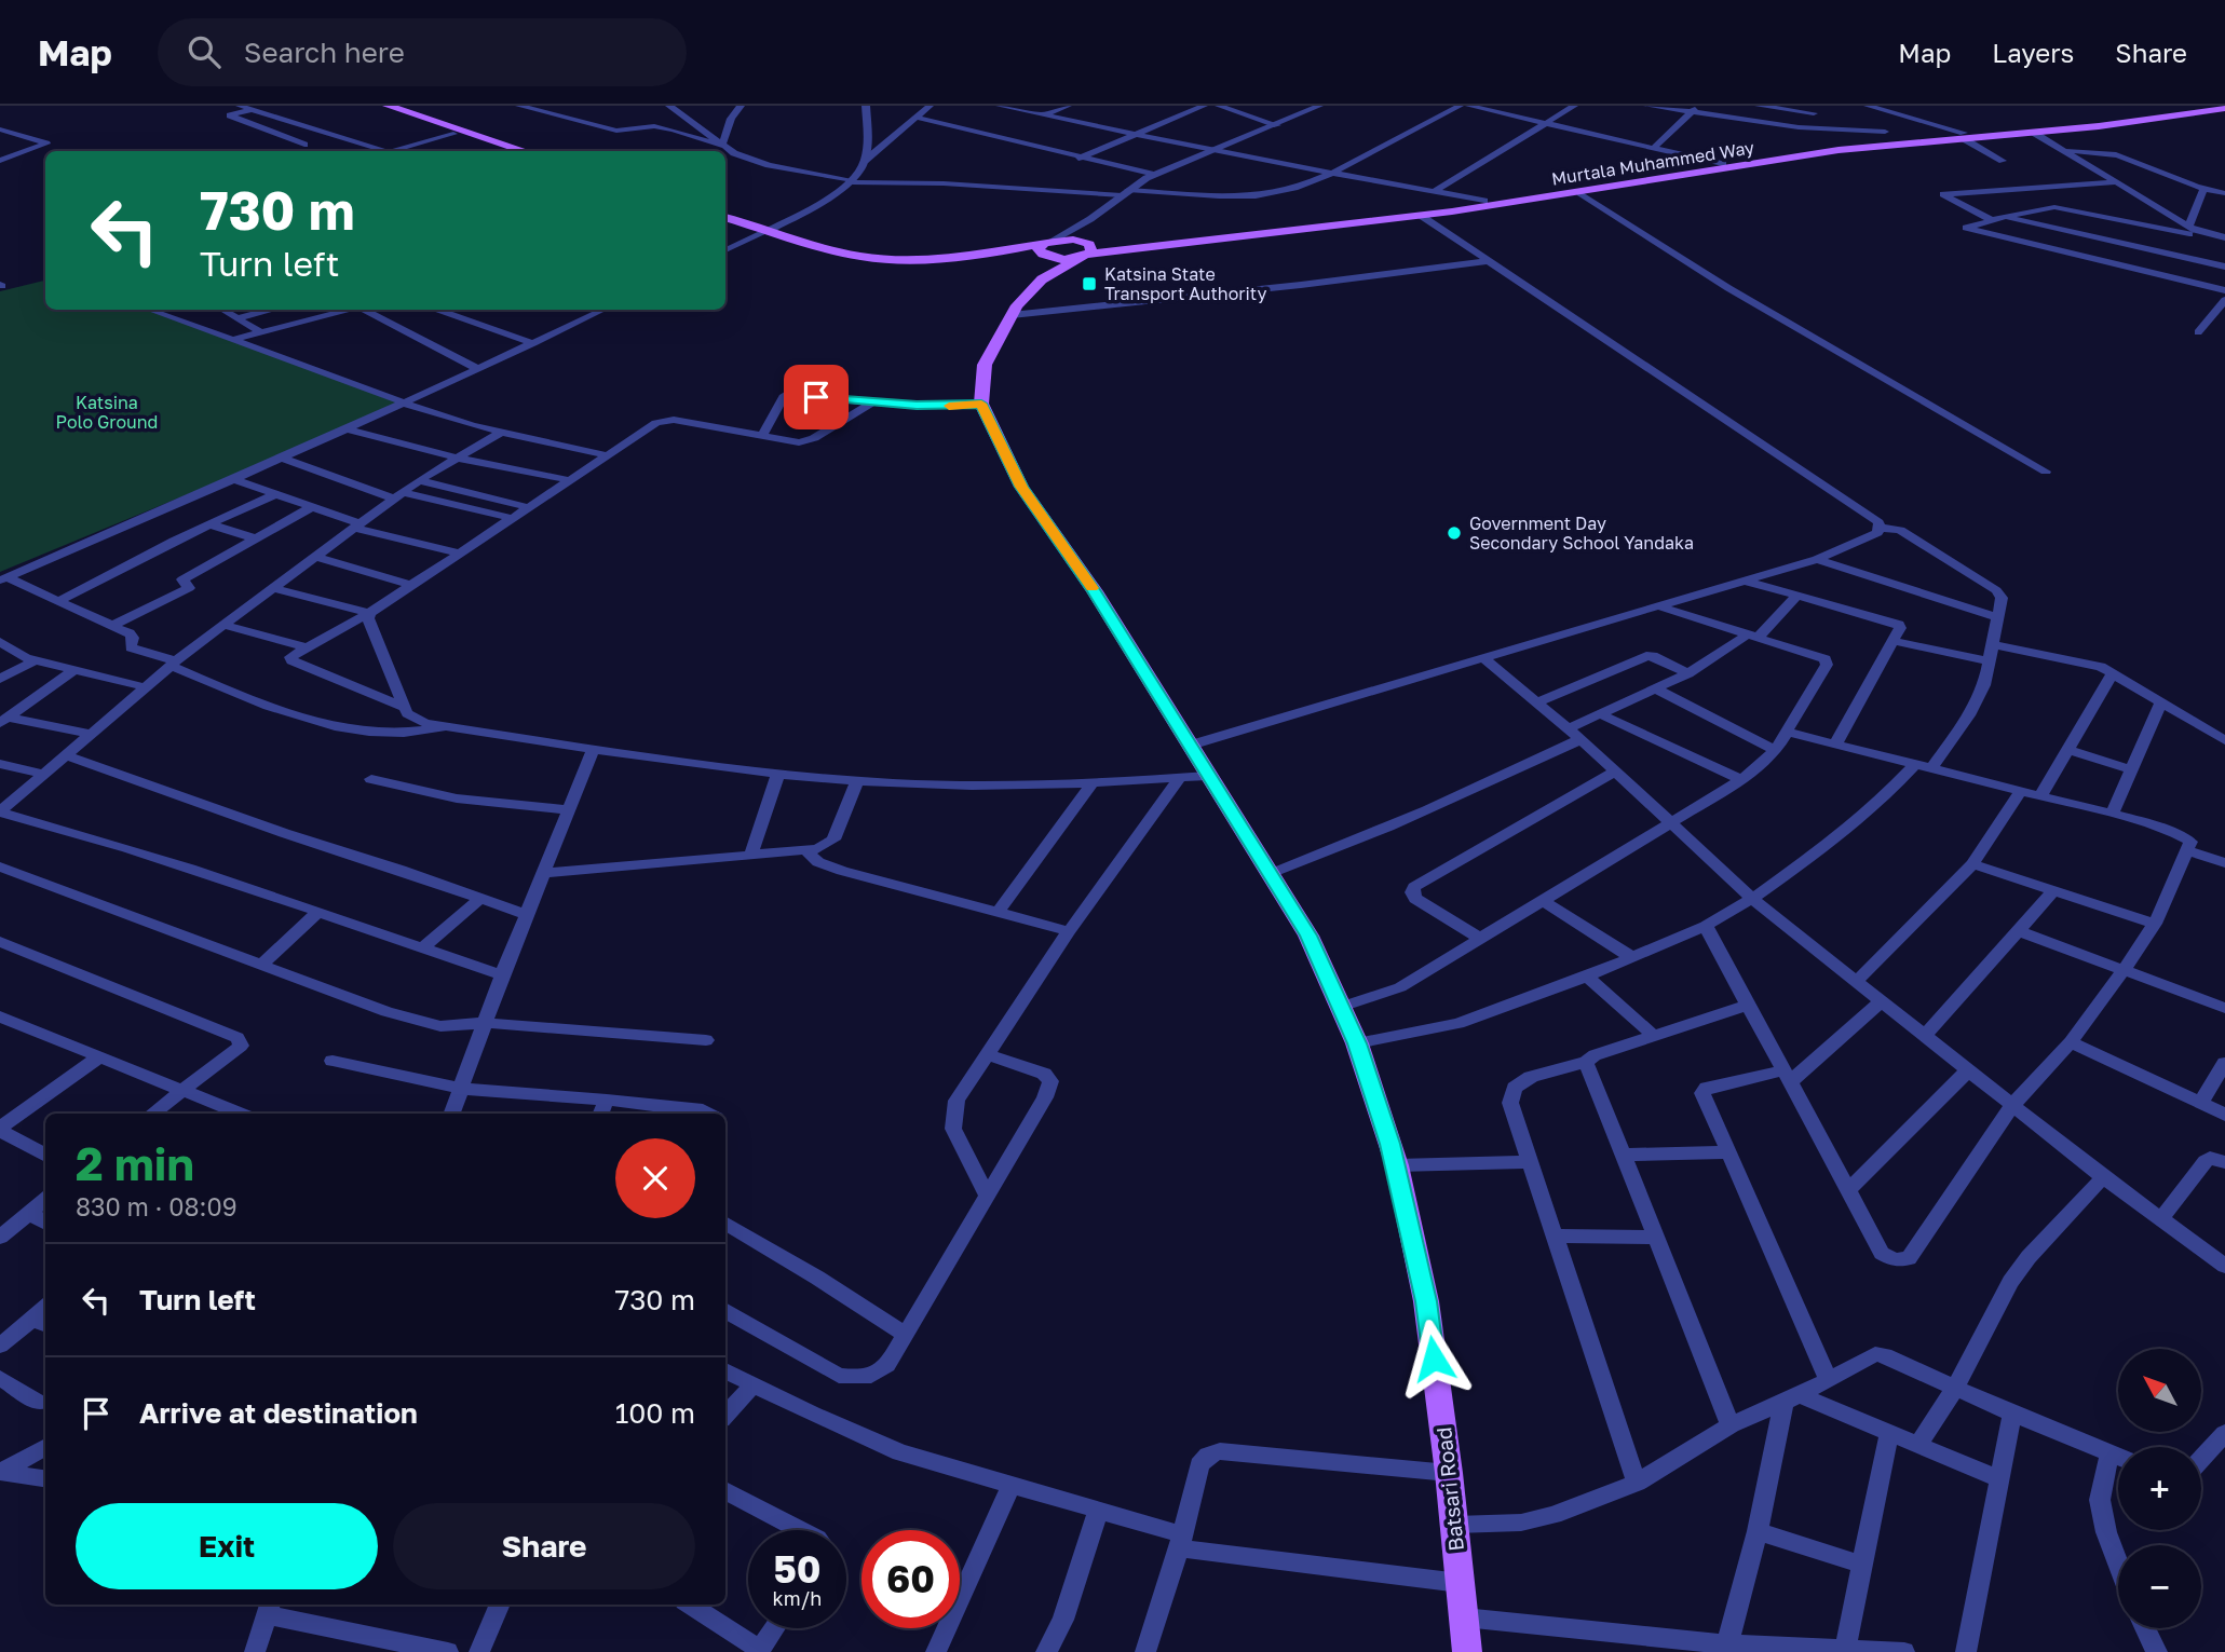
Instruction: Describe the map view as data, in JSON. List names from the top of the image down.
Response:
{
  "streets": {
    "main road": ["Murtala Muhammed Way", "Batsari Road"]
  },
  "parks": ["Katsina Polo Ground"],
  "places": {
    "transit": ["Katsina State Transport Authority"],
    "other": ["Government Day Secondary School Yandaka"]
  },
  "north": "top left",
  "page": {
    "header": "Map",
    "search": "Search here",
    "nav": ["Map", "Layers", "Share"],
    "turn": ["730 m", "Turn left"],
    "heading": ["2 min", "830 m · 08:09"],
    "list": [
      {
        "name": "Turn left",
        "value": "730 m"
      },
      {
        "name": "Arrive at destination",
        "value": "100 m"
      }
    ],
    "map_buttons": ["+", "−"],
    "buttons": ["Exit", "Share"],
    "speed": "50 km/h",
    "limit": "60"
  }
}
